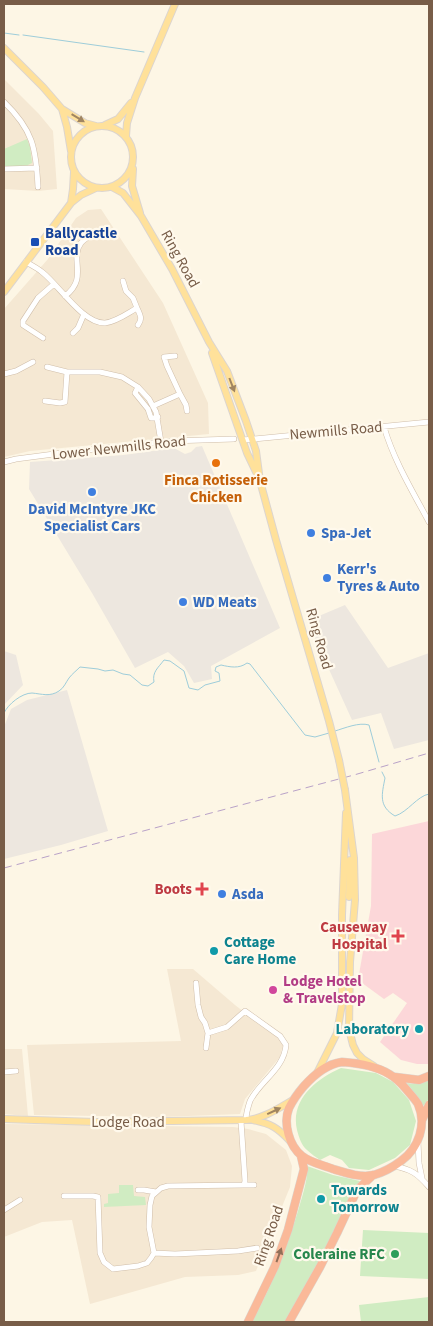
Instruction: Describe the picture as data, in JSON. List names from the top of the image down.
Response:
{
  "streets": {
    "highway": ["Ring Road"],
    "main road": ["Lodge Road"],
    "street": ["Newmills Road", "Lower Newmills Road"]
  },
  "crossings": [
    ["Ring Road", "Newmills Road"],
    ["Ring Road", "Lodge Road"]
  ],
  "places": {
    "transit": ["Ballycastle Road"],
    "other": [
      "Finca Rotisserie Chicken",
      "David McIntyre JKC Specialist Cars",
      "Spa-Jet",
      "Kerr's Tyres & Auto",
      "WD Meats",
      "Asda",
      "Cottage Care Home",
      "Lodge Hotel & Travelstop",
      "Laboratory",
      "Towards Tomorrow",
      "Coleraine RFC"
    ],
    "health": ["Boots", "Causeway Hospital"]
  }
}
